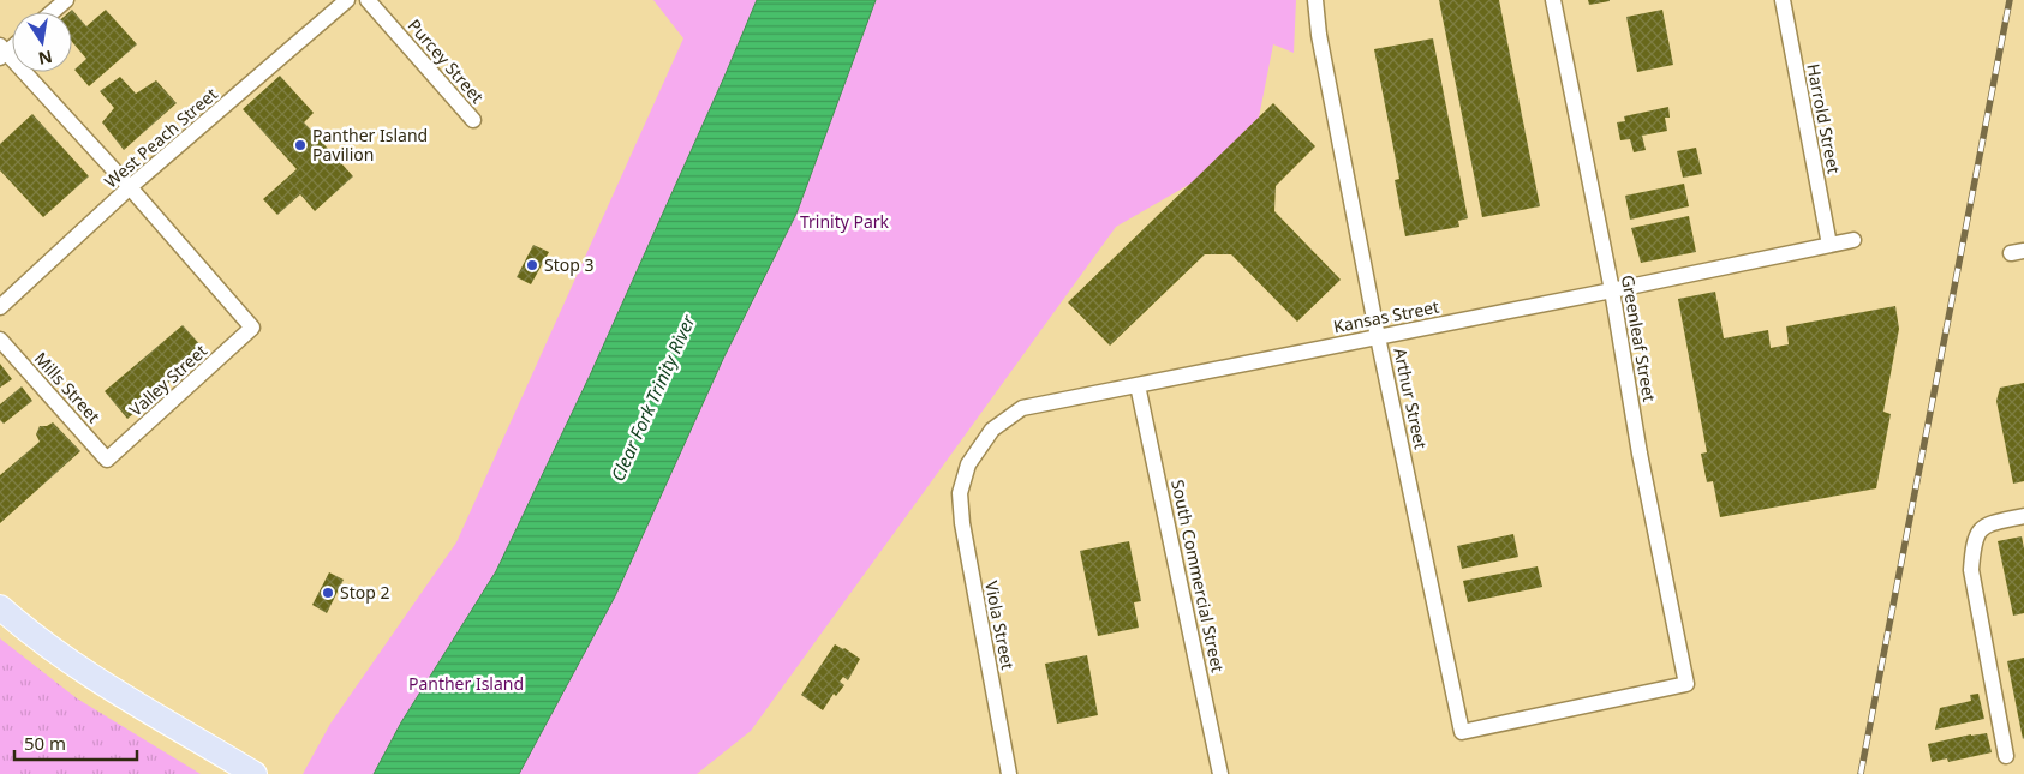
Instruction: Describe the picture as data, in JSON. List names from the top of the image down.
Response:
{
  "streets": {
    "street": [
      "Purcey Street",
      "Harrold Street",
      "West Peach Street",
      "Kansas Street",
      "Greenleaf Street",
      "Valley Street",
      "Mills Street",
      "Arthur Street",
      "South Commercial Street",
      "Viola Street"
    ]
  },
  "crossings": [
    ["Harrold Street", "Kansas Street"],
    ["West Peach Street", "Valley Street"],
    ["Kansas Street", "Greenleaf Street"],
    ["Kansas Street", "Arthur Street"],
    ["Kansas Street", "South Commercial Street"],
    ["Kansas Street", "Viola Street"],
    ["Greenleaf Street", "Arthur Street"],
    ["Valley Street", "Mills Street"]
  ],
  "water": ["Clear Fork Trinity River"],
  "parks": ["Trinity Park", "Panther Island"],
  "places": ["Panther Island Pavilion", "Stop 3", "Stop 2"],
  "scale_bar": "50 m",
  "north": "bottom"
}
